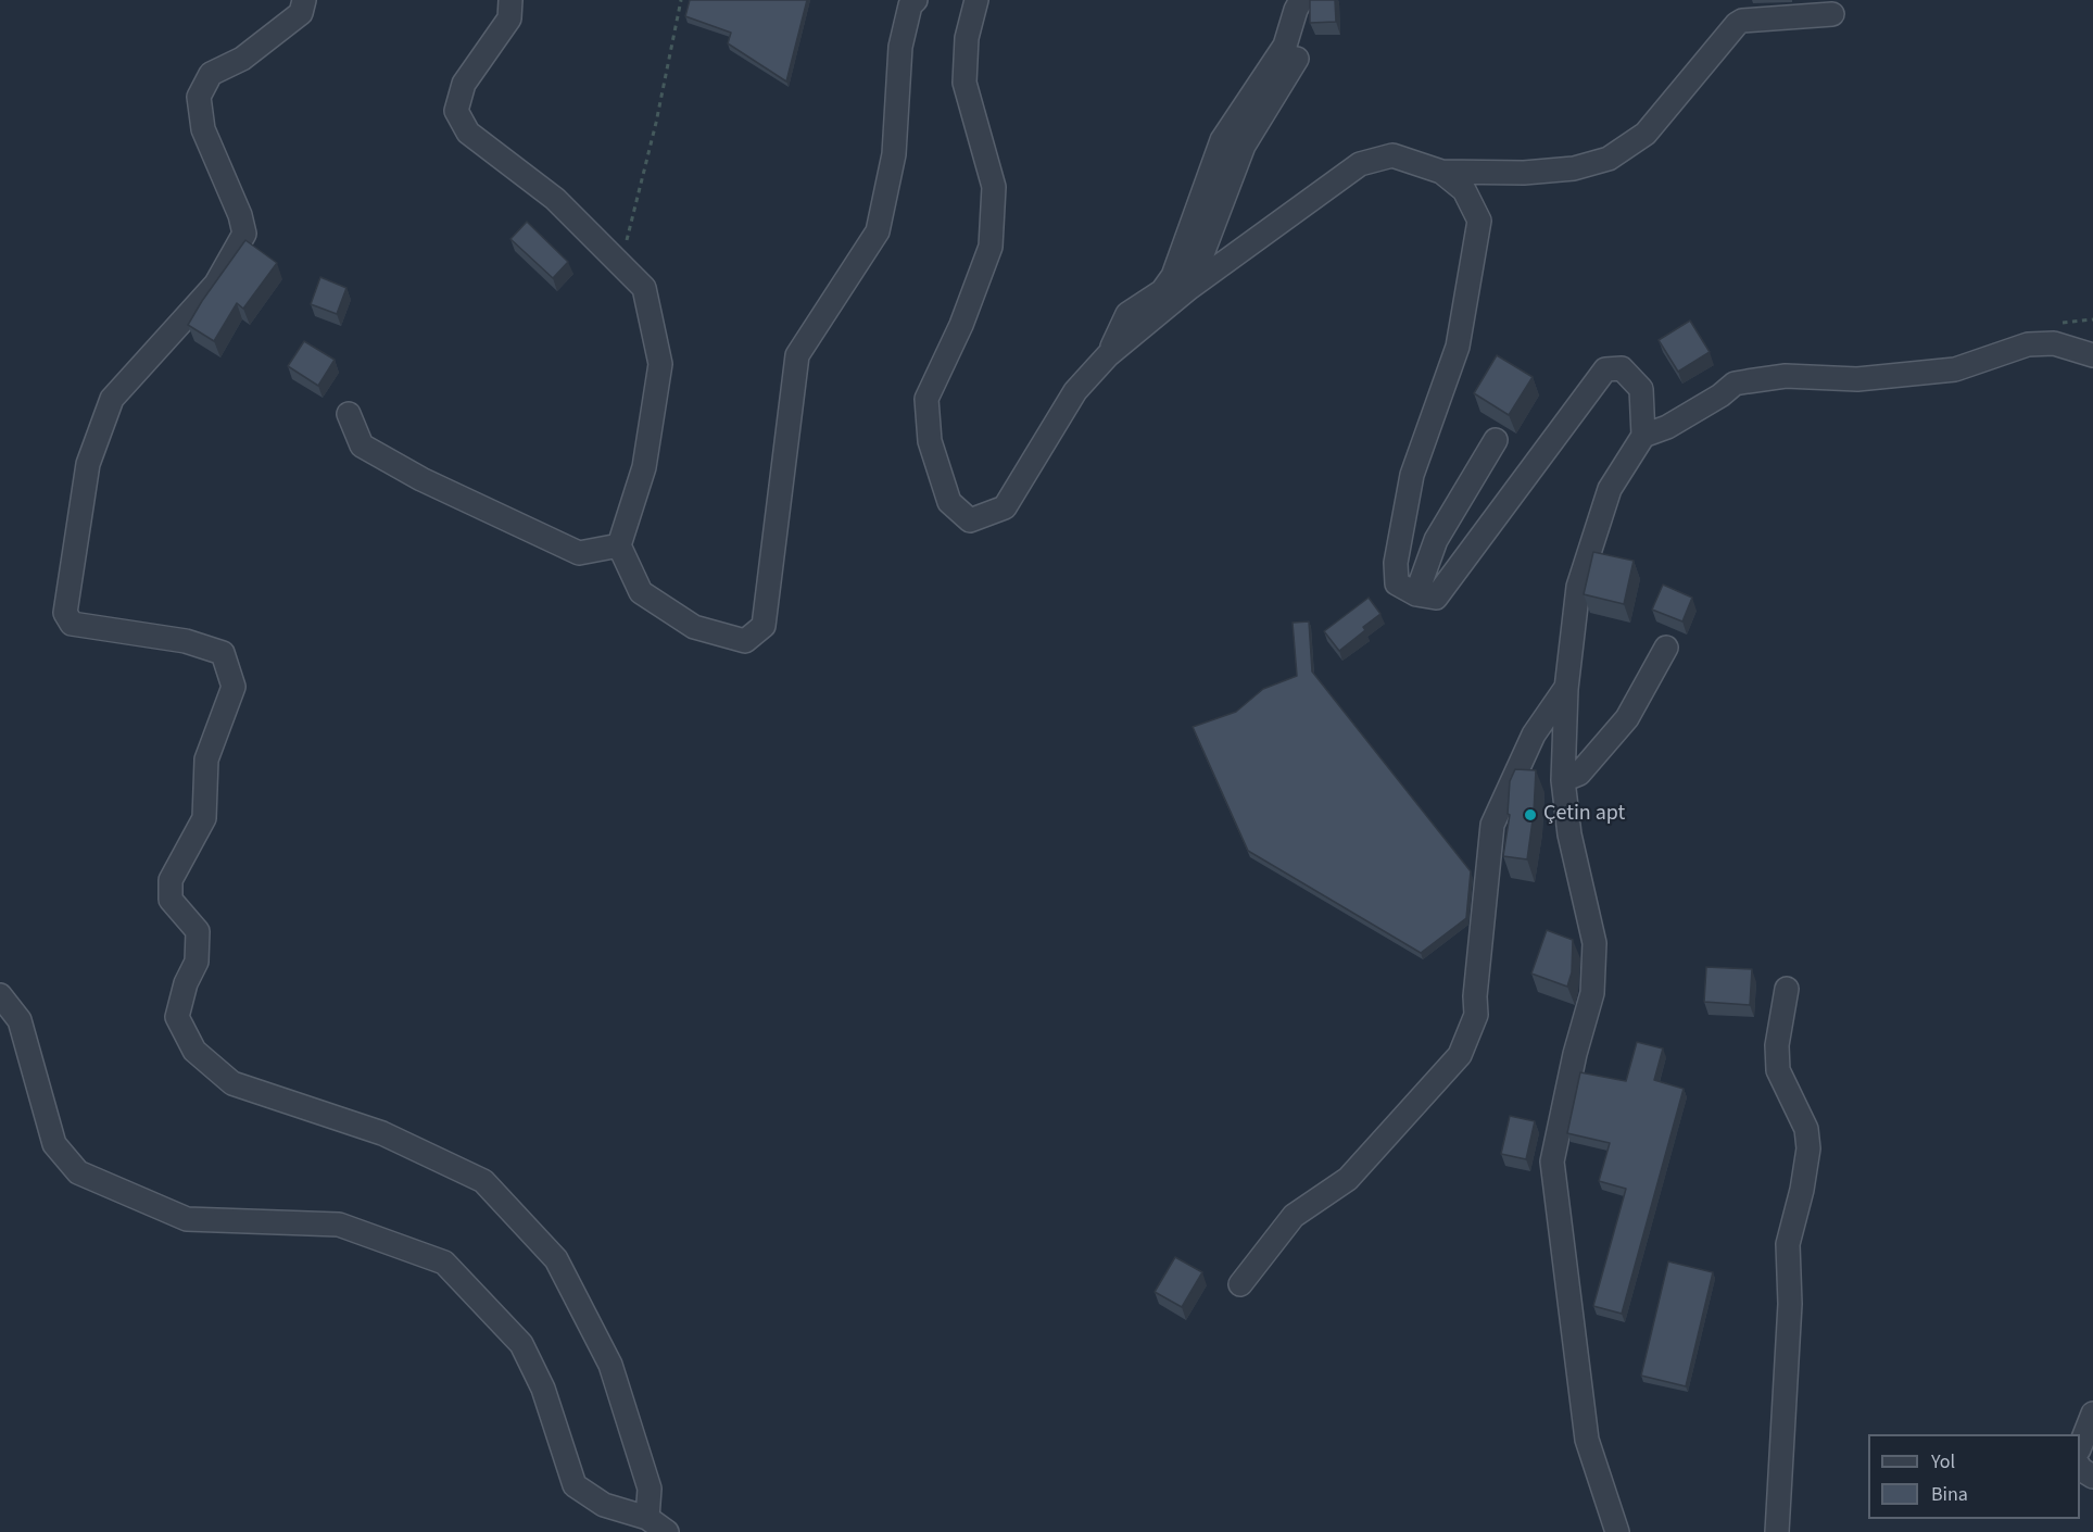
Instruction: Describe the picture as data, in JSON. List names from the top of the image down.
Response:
{
  "places": ["Çetin apt"],
  "legend": ["Yol", "Bina"]
}
